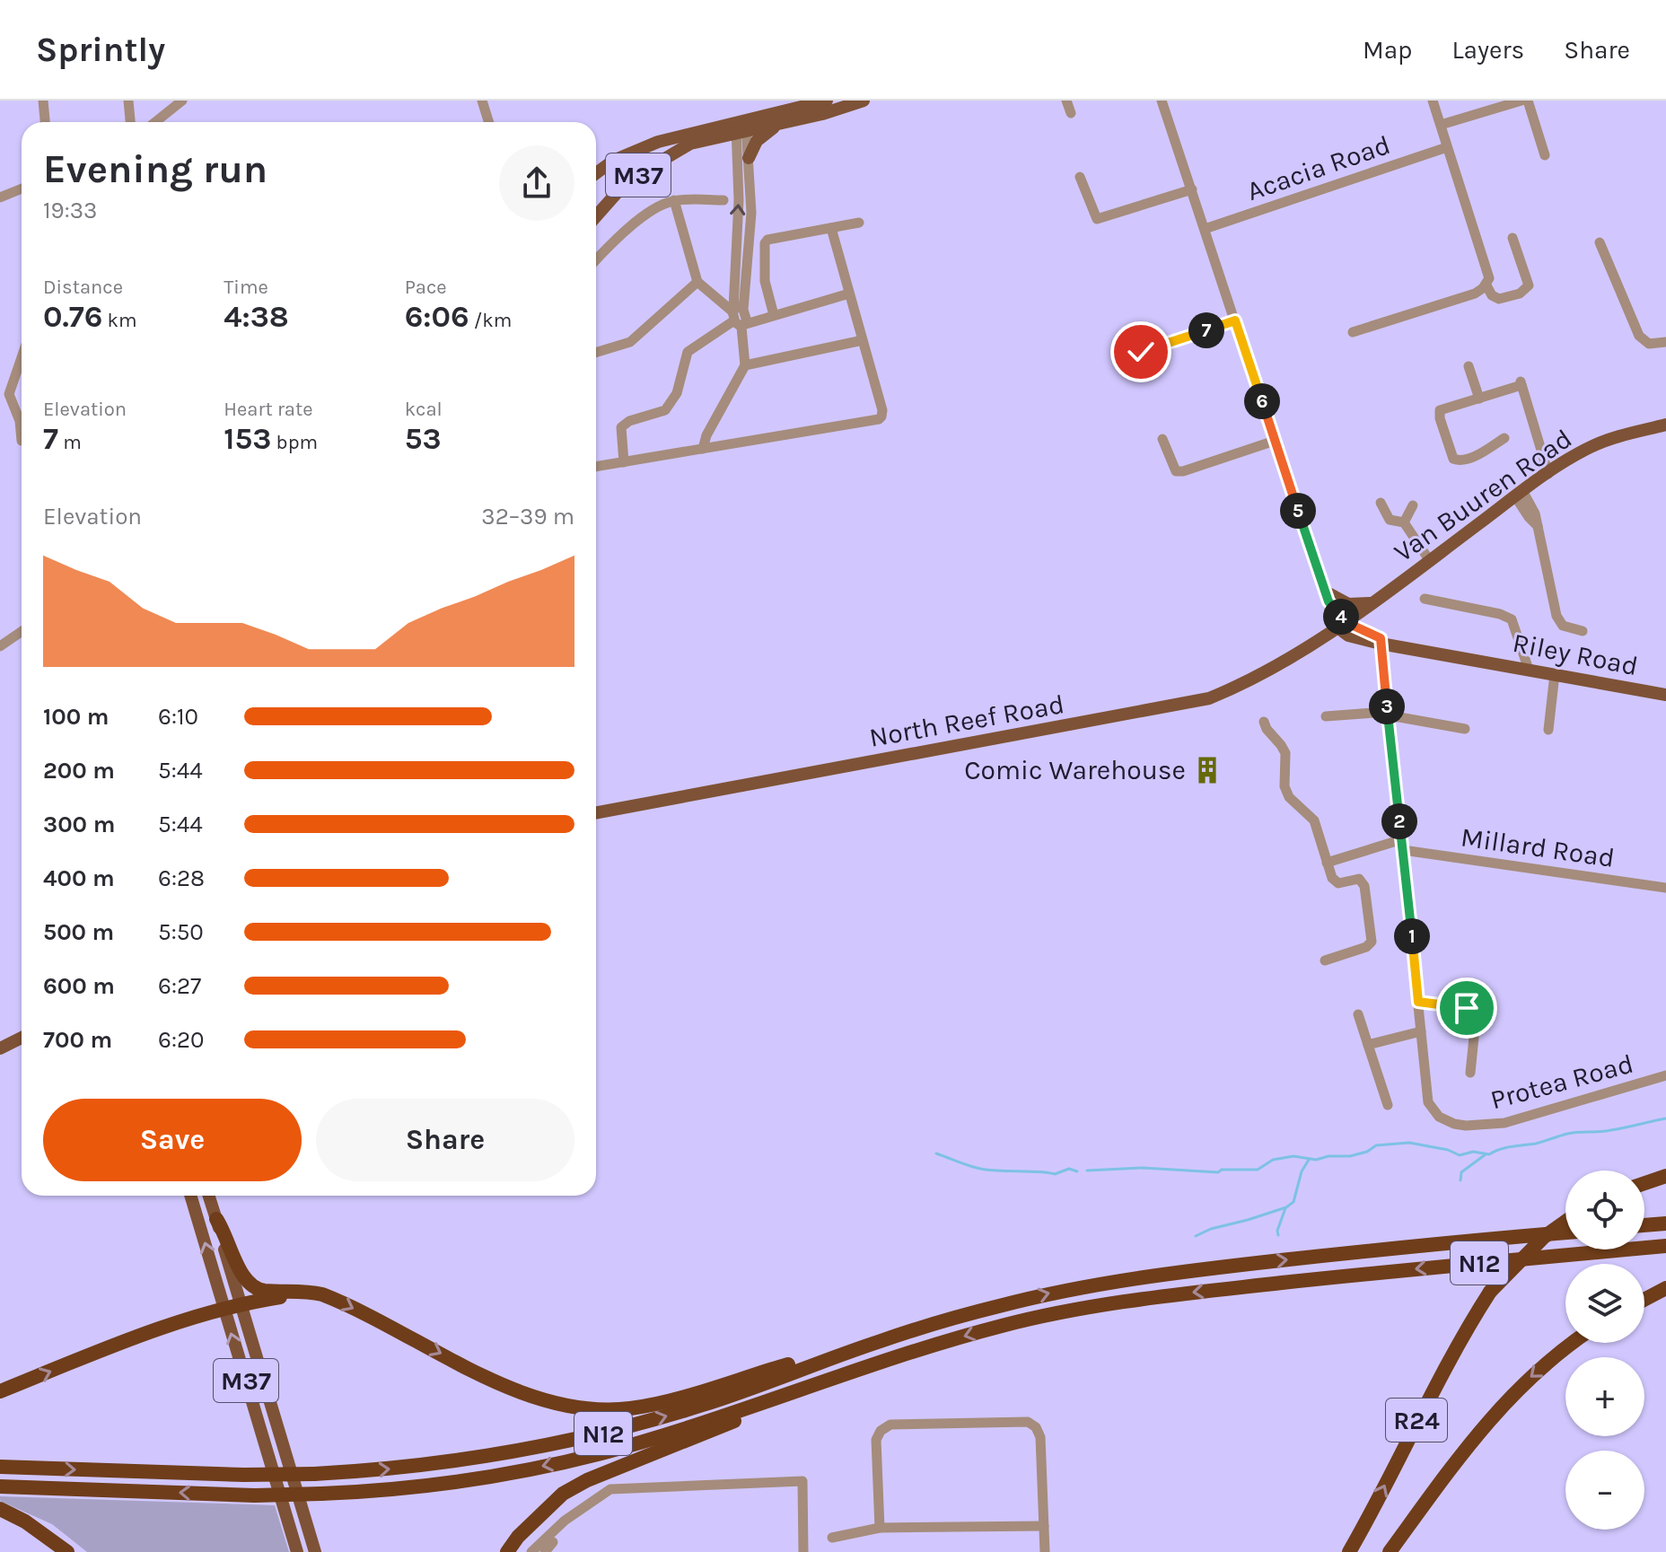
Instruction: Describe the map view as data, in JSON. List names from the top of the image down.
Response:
{
  "streets": {
    "highway": ["N12", "R24"],
    "main road": [
      "M37",
      "Van Buuren Road",
      "Riley Road",
      "North Reef Road"
    ],
    "street": ["Acacia Road", "Millard Road", "Protea Road"]
  },
  "crossings": [
    ["Van Buuren Road", "Riley Road"],
    ["Van Buuren Road", "North Reef Road"],
    ["Riley Road", "North Reef Road"],
    ["Riley Road", "Protea Road"],
    ["Millard Road", "Protea Road"]
  ],
  "places": {
    "building": ["Comic Warehouse"]
  },
  "page": {
    "header": "Sprintly",
    "nav": ["Map", "Layers", "Share"],
    "heading": ["Evening run", "19:33"],
    "stats": [
      ["Distance", "0.76 km"],
      ["Time", "4:38"],
      ["Pace", "6:06 /km"],
      ["Elevation", "7 m"],
      ["Heart rate", "153 bpm"],
      ["kcal", "53"]
    ],
    "pins": [
      "7",
      "6",
      "5",
      "4",
      "3",
      "2",
      "1"
    ],
    "chart": ["Elevation", "32–39 m"],
    "list": [
      {
        "name": "100 m",
        "note": "6:10"
      },
      {
        "name": "200 m",
        "note": "5:44"
      },
      {
        "name": "300 m",
        "note": "5:44"
      },
      {
        "name": "400 m",
        "note": "6:28"
      },
      {
        "name": "500 m",
        "note": "5:50"
      },
      {
        "name": "600 m",
        "note": "6:27"
      },
      {
        "name": "700 m",
        "note": "6:20"
      }
    ],
    "buttons": ["Save", "Share"],
    "map_buttons": ["+", "−"]
  }
}
